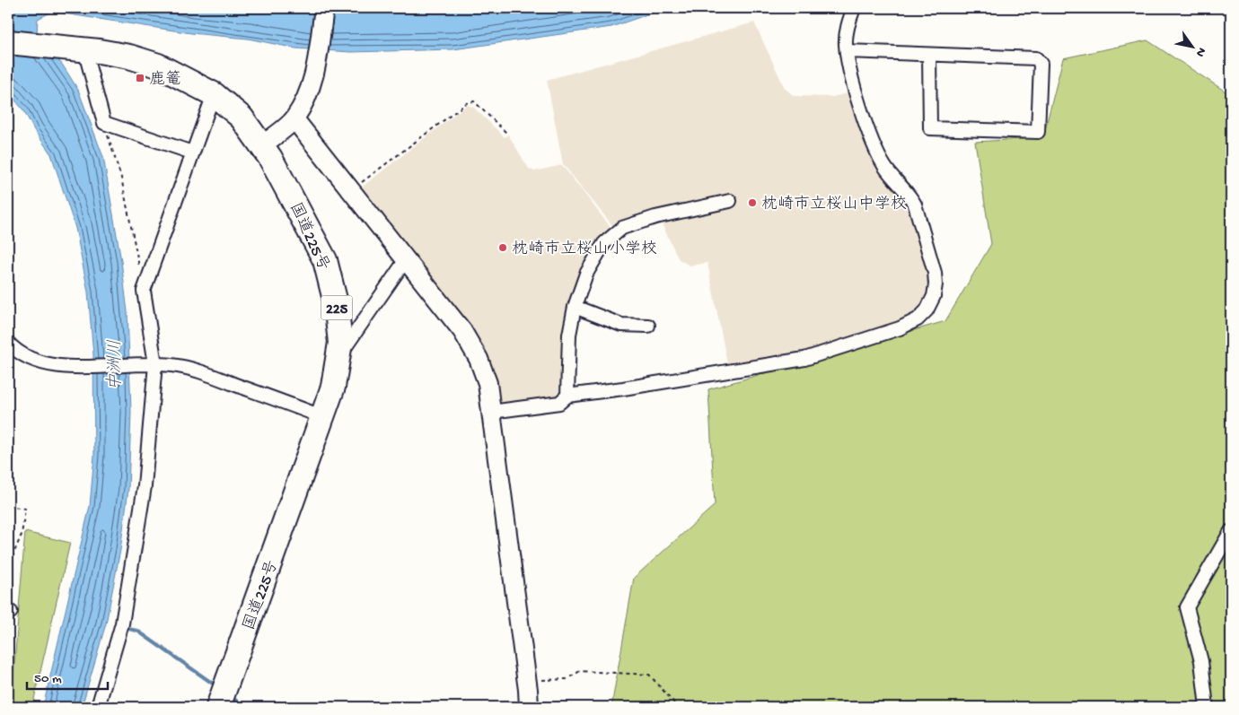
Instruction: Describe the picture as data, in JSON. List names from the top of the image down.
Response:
{
  "streets": {
    "highway": ["国道225号", "225"]
  },
  "water": ["中洲川"],
  "places": {
    "transit": ["鹿篭"],
    "other": ["枕崎市立桜山中学校", "枕崎市立桜山小学校"]
  },
  "scale_bar": "50 m",
  "north": "bottom right"
}
